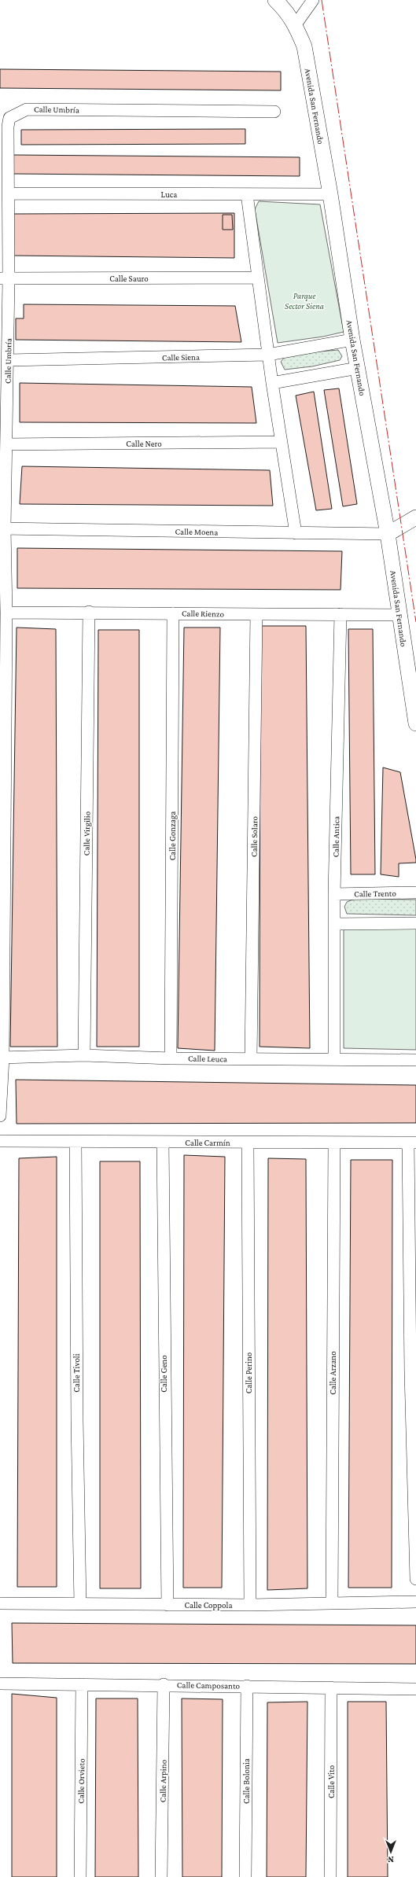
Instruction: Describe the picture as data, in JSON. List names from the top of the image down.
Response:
{
  "streets": {
    "street": [
      "Avenida San Fernando",
      "Calle Umbría",
      "Luca",
      "Calle Sauro",
      "Calle Siena",
      "Calle Nero",
      "Calle Moena",
      "Calle Rienzo",
      "Calle Virgilio",
      "Calle Gonzaga",
      "Calle Solaro",
      "Calle Antica",
      "Calle Trento",
      "Calle Leuca",
      "Calle Carmín",
      "Calle Tivoli",
      "Calle Perino",
      "Calle Arzano",
      "Calle Geno",
      "Calle Coppola",
      "Calle Camposanto",
      "Calle Orvieto",
      "Calle Arpino",
      "Calle Bolonia",
      "Calle Vito"
    ]
  },
  "crossings": [
    ["Avenida San Fernando", "Luca"],
    ["Avenida San Fernando", "Calle Siena"],
    ["Avenida San Fernando", "Calle Moena"],
    ["Avenida San Fernando", "Calle Rienzo"],
    ["Calle Umbría", "Luca"],
    ["Calle Umbría", "Calle Sauro"],
    ["Calle Umbría", "Calle Siena"],
    ["Calle Umbría", "Calle Nero"],
    ["Calle Umbría", "Calle Moena"],
    ["Calle Umbría", "Calle Rienzo"],
    ["Calle Umbría", "Calle Leuca"],
    ["Calle Rienzo", "Calle Virgilio"],
    ["Calle Rienzo", "Calle Gonzaga"],
    ["Calle Rienzo", "Calle Solaro"],
    ["Calle Rienzo", "Calle Antica"],
    ["Calle Virgilio", "Calle Leuca"],
    ["Calle Gonzaga", "Calle Leuca"],
    ["Calle Solaro", "Calle Leuca"],
    ["Calle Antica", "Calle Trento"],
    ["Calle Antica", "Calle Leuca"],
    ["Calle Carmín", "Calle Tivoli"],
    ["Calle Carmín", "Calle Perino"],
    ["Calle Carmín", "Calle Arzano"],
    ["Calle Carmín", "Calle Geno"],
    ["Calle Tivoli", "Calle Coppola"],
    ["Calle Perino", "Calle Coppola"],
    ["Calle Arzano", "Calle Coppola"],
    ["Calle Geno", "Calle Coppola"],
    ["Calle Camposanto", "Calle Orvieto"],
    ["Calle Camposanto", "Calle Arpino"],
    ["Calle Camposanto", "Calle Bolonia"],
    ["Calle Camposanto", "Calle Vito"]
  ],
  "parks": ["Parque Sector Siena"],
  "north": "bottom"
}
